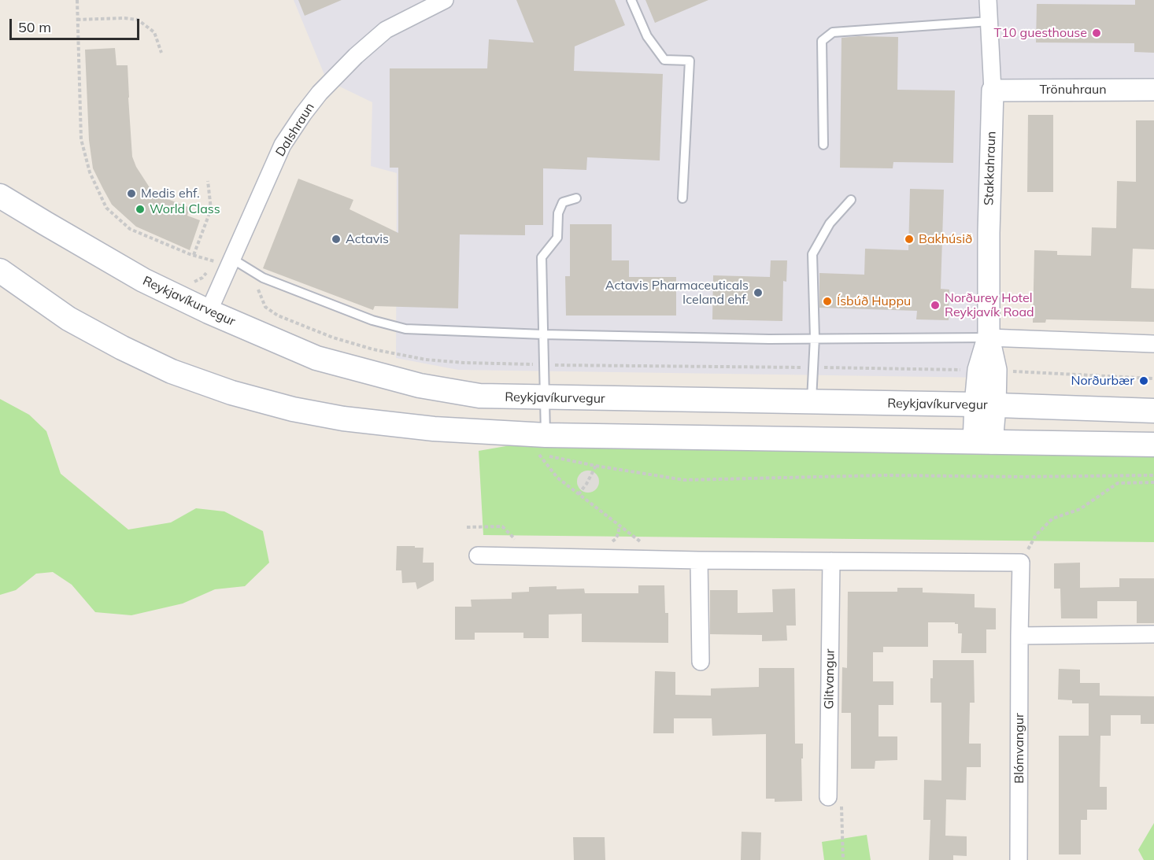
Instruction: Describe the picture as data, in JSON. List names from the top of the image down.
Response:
{
  "streets": {
    "main road": ["Reykjavíkurvegur"],
    "street": [
      "Trönuhraun",
      "Dalshraun",
      "Stakkahraun",
      "Glitvangur",
      "Blómvangur"
    ]
  },
  "crossings": [
    ["Trönuhraun", "Stakkahraun"],
    ["Dalshraun", "Reykjavíkurvegur"],
    ["Stakkahraun", "Reykjavíkurvegur"]
  ],
  "places": [
    "T10 guesthouse",
    "Medis ehf.",
    "World Class",
    "Actavis",
    "Bakhúsið",
    "Actavis Pharmaceuticals Iceland ehf.",
    "Ísbúð Huppu",
    "Norðurey Hotel Reykjavík Road",
    "Norðurbær"
  ],
  "scale_bar": "50 m"
}
